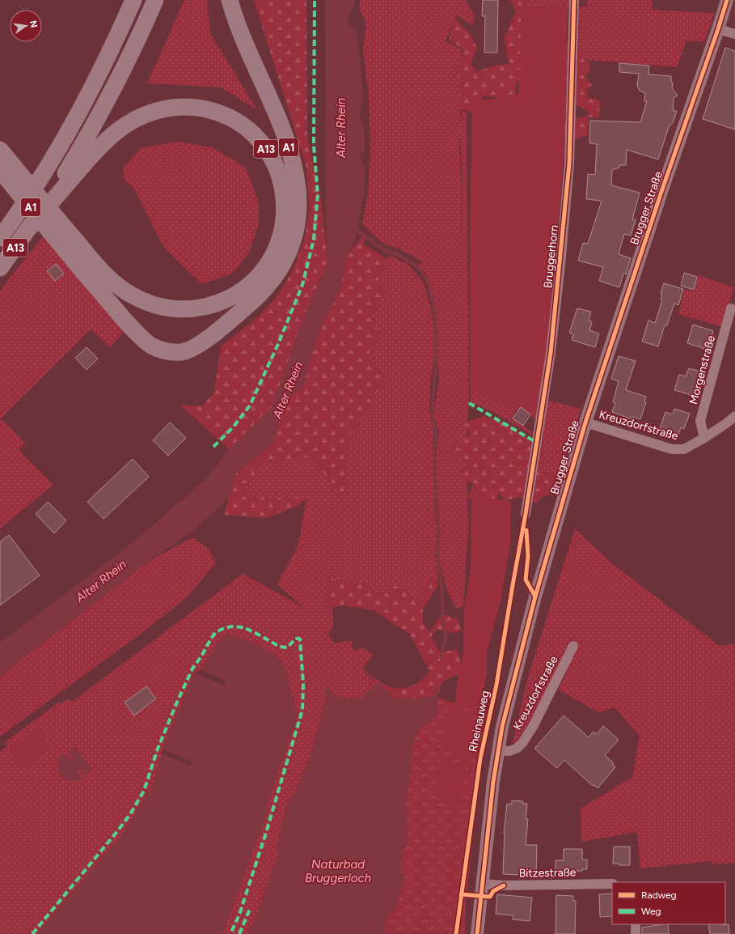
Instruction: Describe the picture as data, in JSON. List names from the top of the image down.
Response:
{
  "streets": {
    "highway": ["A1", "A13"],
    "main road": ["Brugger Straße"],
    "street": [
      "Bruggerhorn",
      "Morgenstraße",
      "Kreuzdorfstraße",
      "Bitzestraße"
    ],
    "cycle path": ["Rheinauweg"]
  },
  "crossings": [
    ["A1", "A13"],
    ["Brugger Straße", "Kreuzdorfstraße"],
    ["Brugger Straße", "Bitzestraße"],
    ["Morgenstraße", "Kreuzdorfstraße"]
  ],
  "water": ["Alter Rhein", "Naturbad Bruggerloch"],
  "legend": ["Radweg", "Weg"],
  "north": "right"
}
